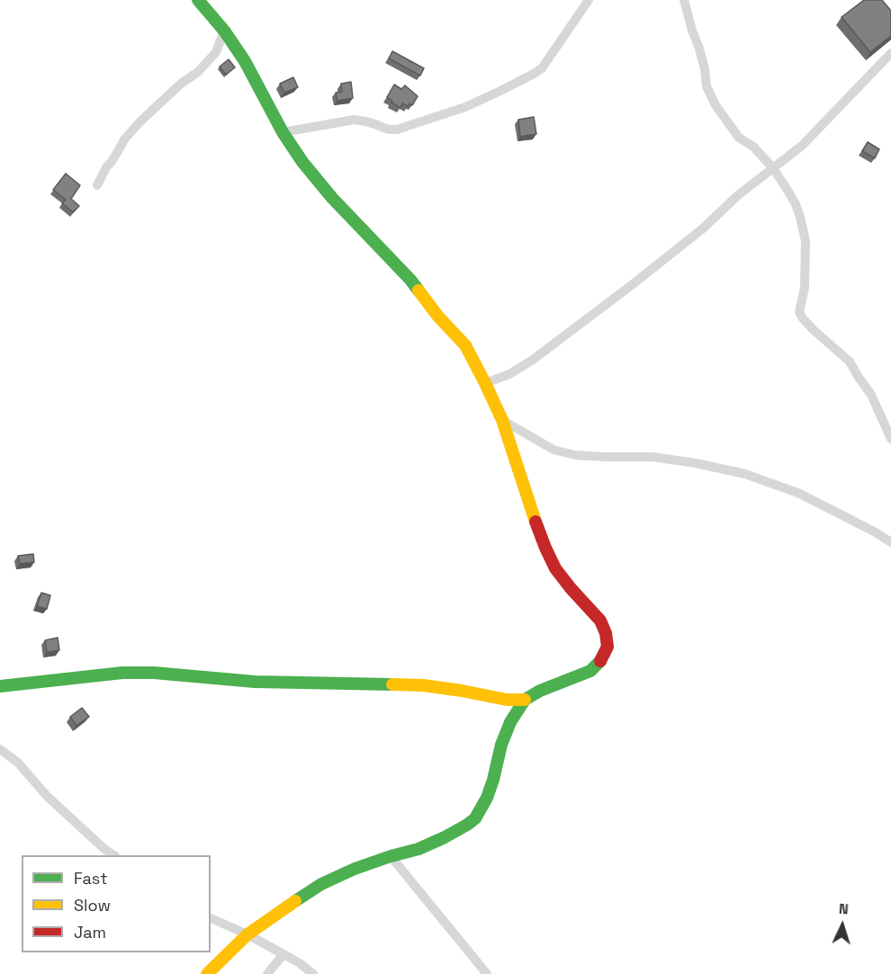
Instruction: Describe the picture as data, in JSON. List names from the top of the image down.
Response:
{
  "legend": ["Fast", "Slow", "Jam"],
  "north": "top"
}
